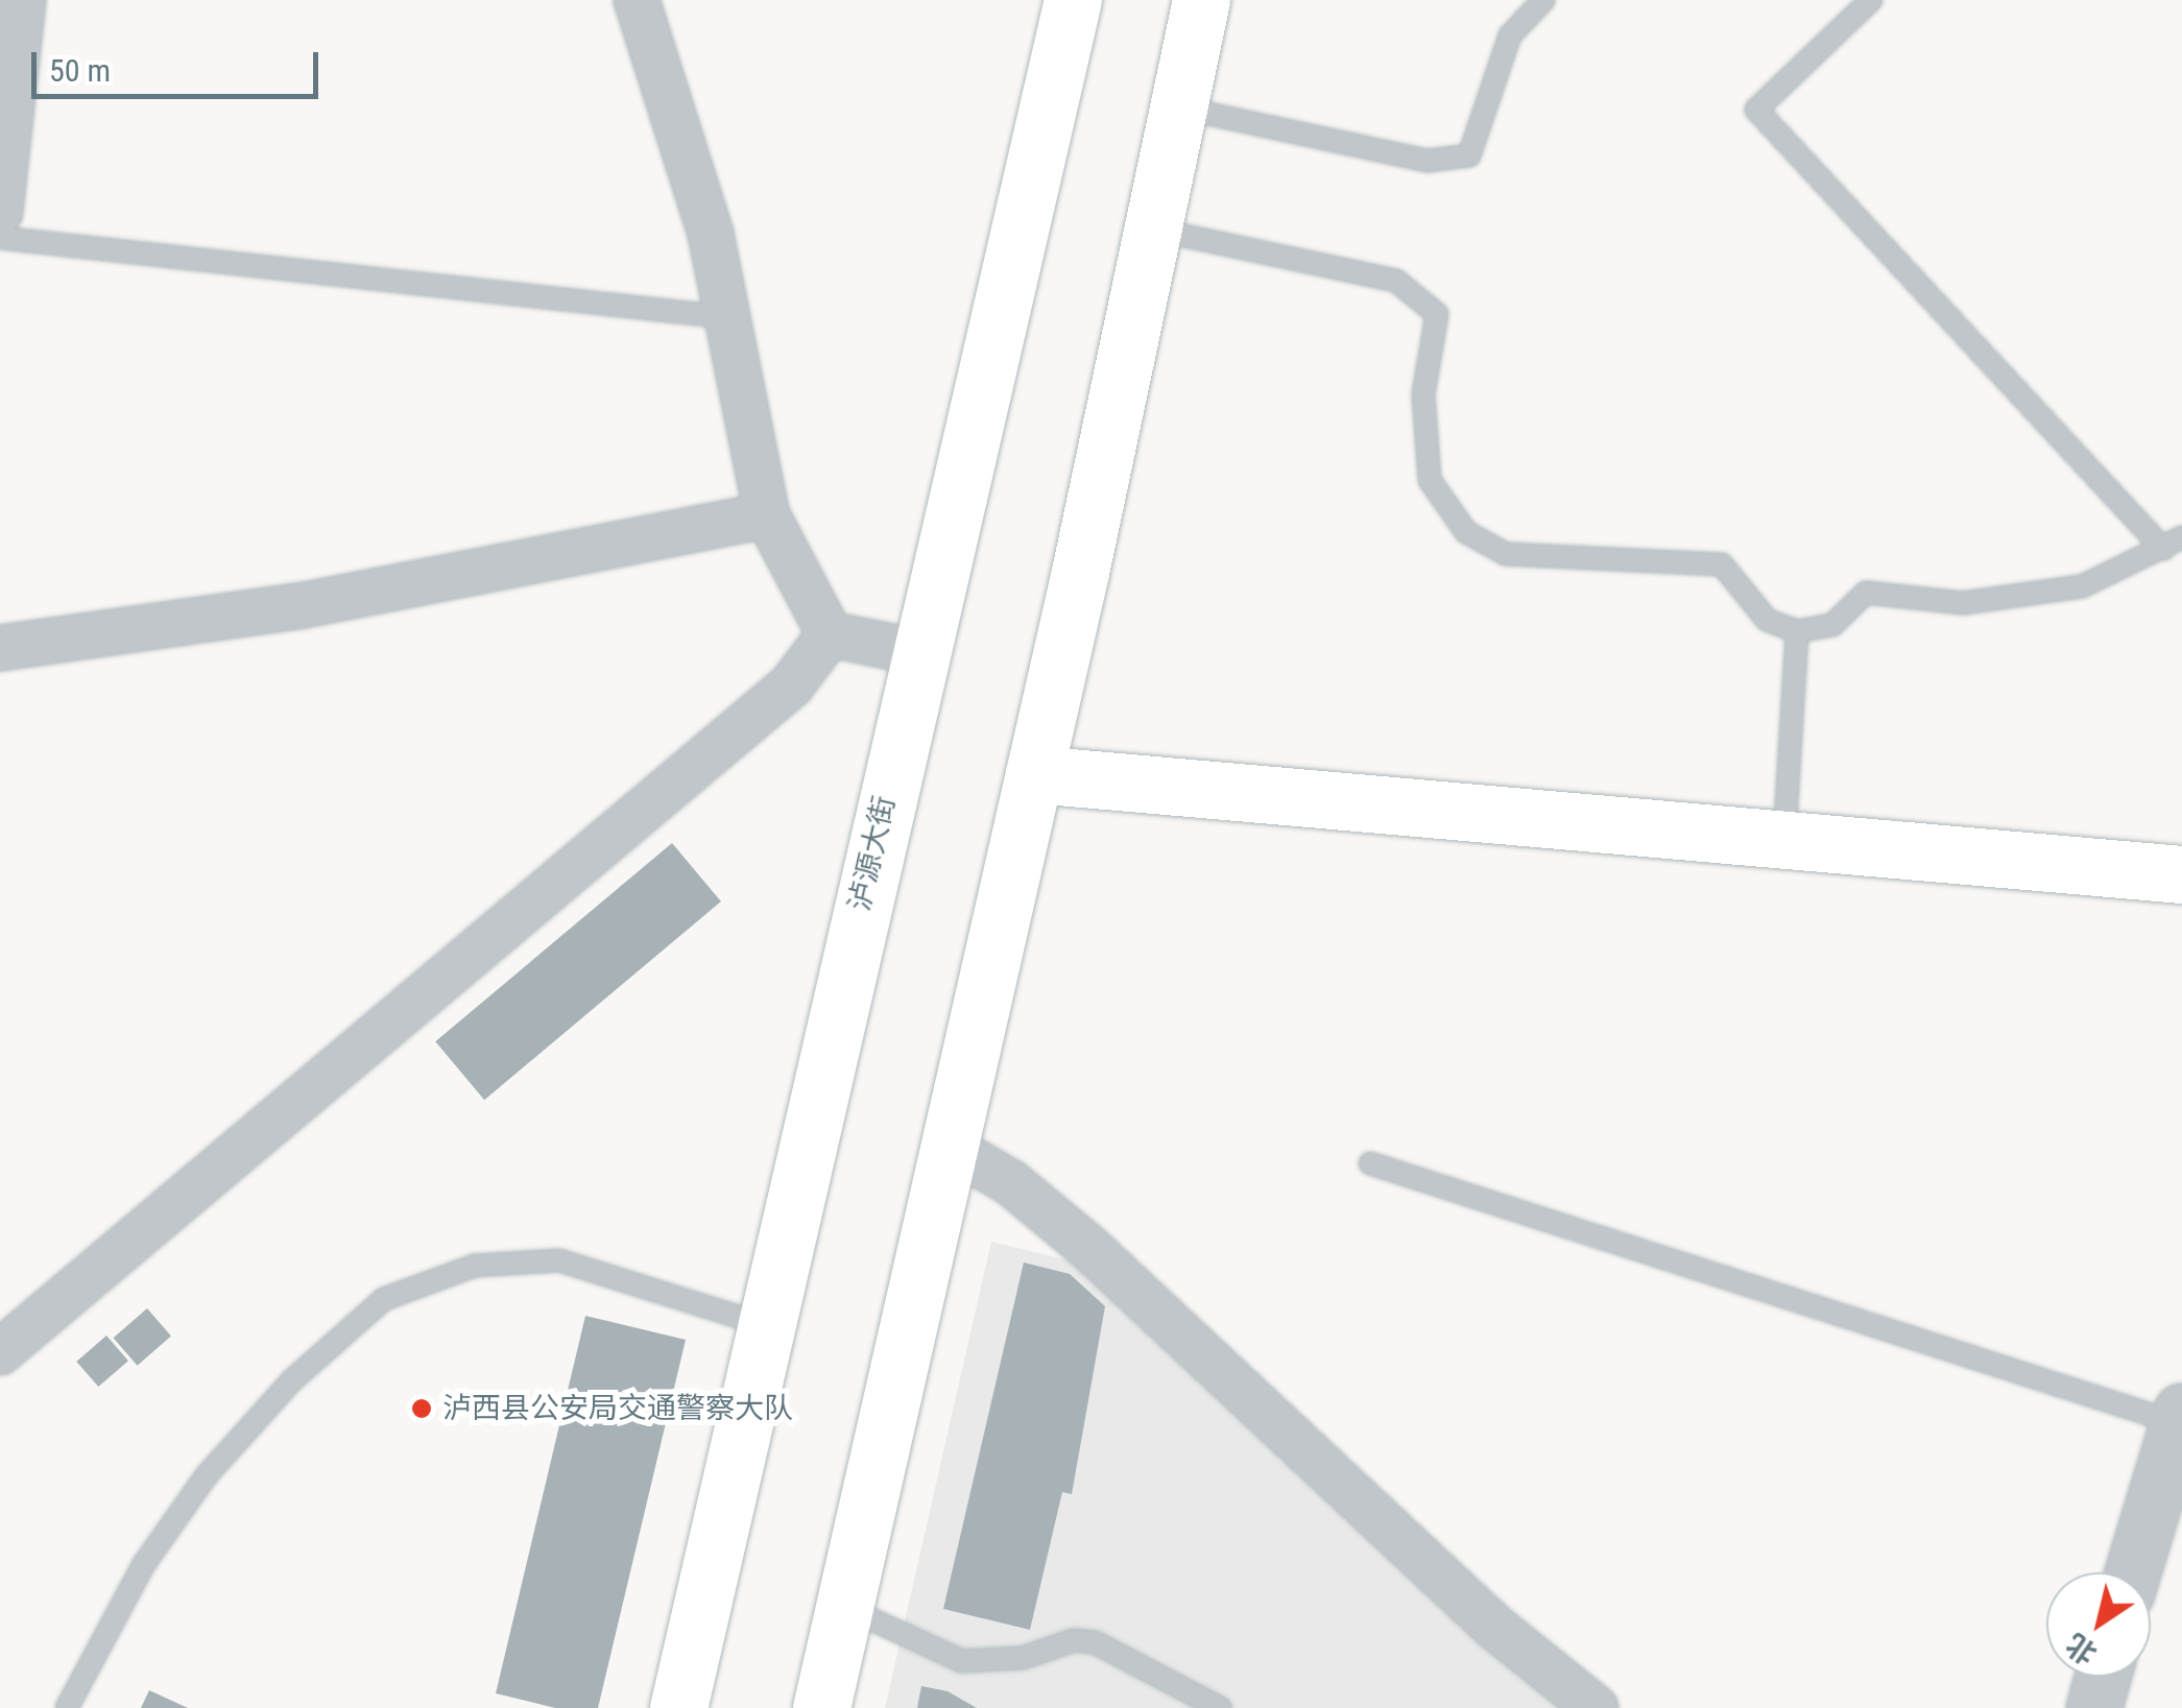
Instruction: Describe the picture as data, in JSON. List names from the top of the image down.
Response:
{
  "streets": {
    "main road": ["泸源大街"]
  },
  "places": ["泸西县公安局交通警察大队"],
  "scale_bar": "50 m",
  "north": "bottom left"
}
